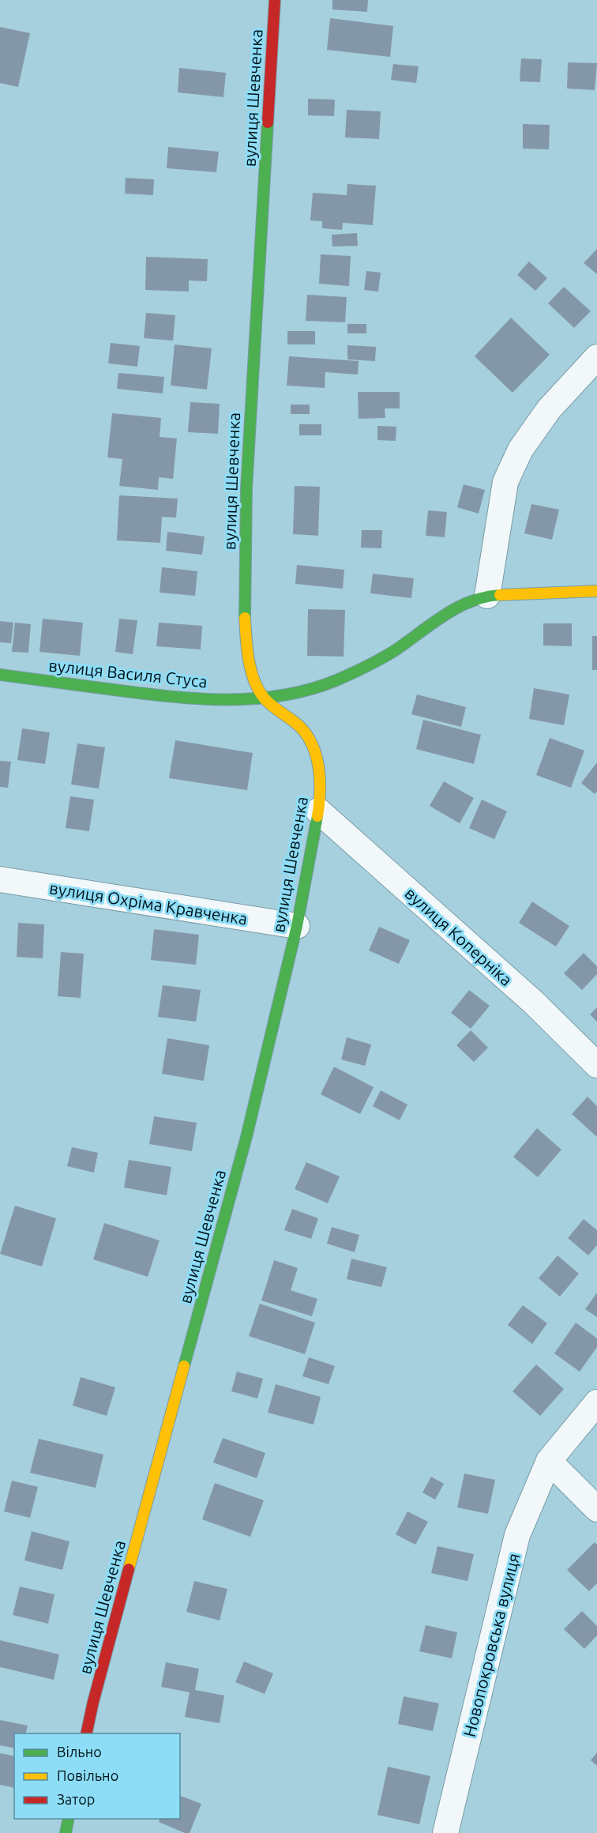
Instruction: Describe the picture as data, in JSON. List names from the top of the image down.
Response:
{
  "streets": {
    "street": [
      "вулиця Шевченка",
      "вулиця Василя Стуса",
      "вулиця Охріма Кравченка",
      "вулиця Коперніка",
      "Новопокровська вулиця"
    ]
  },
  "crossings": [
    ["вулиця Шевченка", "вулиця Василя Стуса"],
    ["вулиця Шевченка", "вулиця Охріма Кравченка"],
    ["вулиця Шевченка", "вулиця Коперніка"]
  ],
  "legend": ["Вільно", "Повільно", "Затор"]
}
